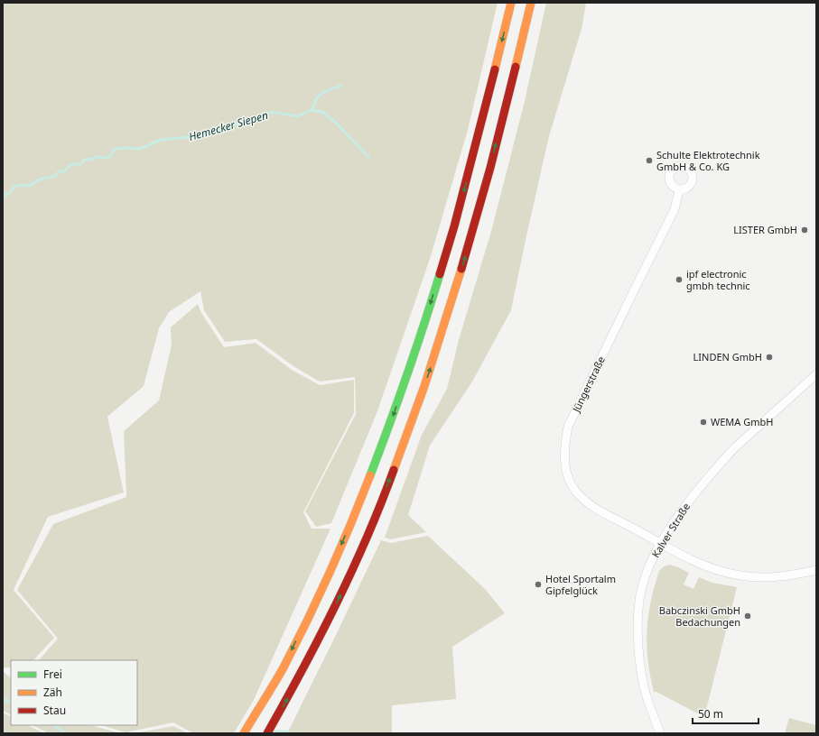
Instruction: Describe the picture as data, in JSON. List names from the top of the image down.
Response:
{
  "streets": {
    "street": ["Jüngerstraße", "Kalver Straße"]
  },
  "crossings": [
    ["Jüngerstraße", "Kalver Straße"]
  ],
  "water": ["Hemecker Siepen"],
  "places": [
    "Schulte Elektrotechnik GmbH & Co. KG",
    "LISTER GmbH",
    "ipf electronic gmbh technic",
    "LINDEN GmbH",
    "WEMA GmbH",
    "Hotel Sportalm Gipfelglück",
    "Babczinski GmbH Bedachungen"
  ],
  "legend": ["Frei", "Zäh", "Stau"],
  "scale_bar": "50 m"
}
